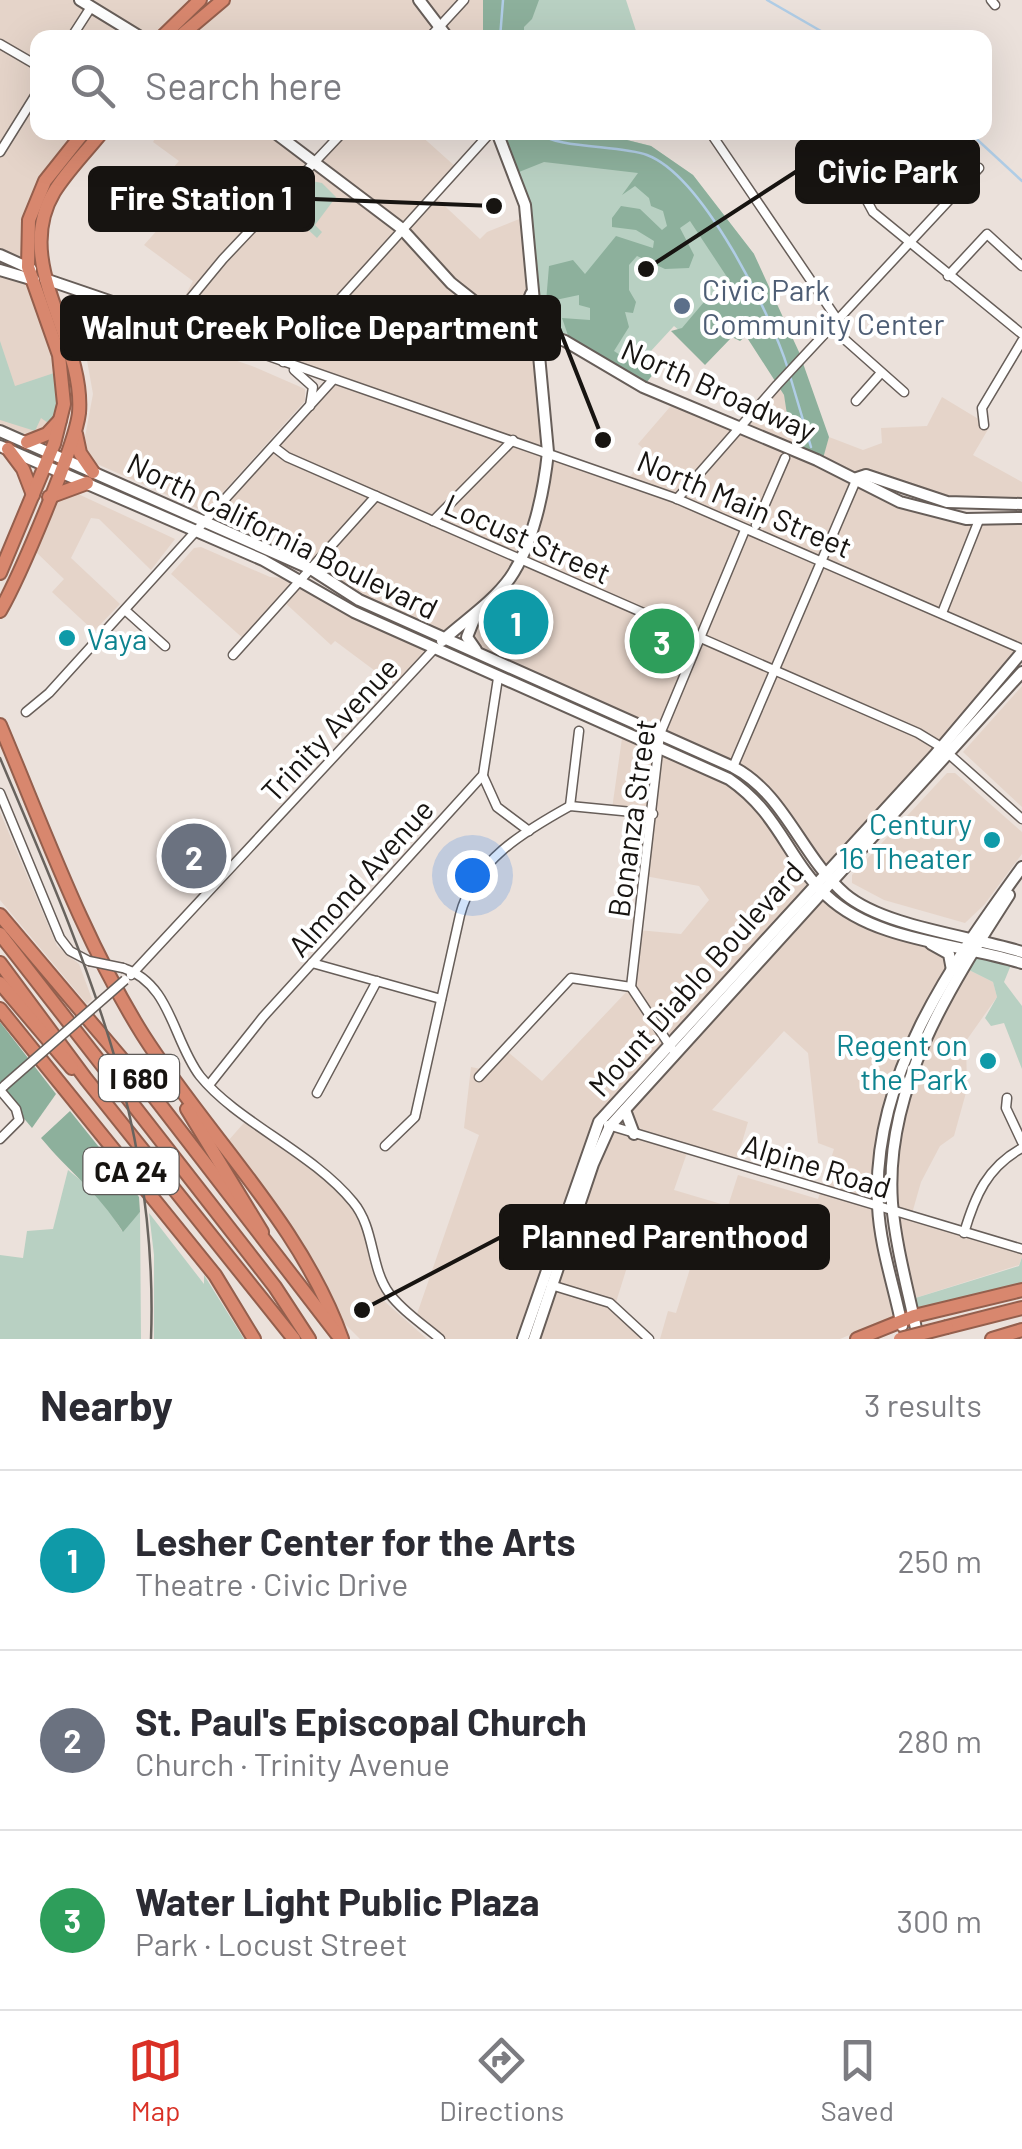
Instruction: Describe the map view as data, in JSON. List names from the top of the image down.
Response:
{
  "streets": {
    "highway": ["I 680", "CA 24"],
    "main road": [
      "North Broadway",
      "North Main Street",
      "North California Boulevard",
      "Mount Diablo Boulevard"
    ],
    "street": [
      "Locust Street",
      "Trinity Avenue",
      "Bonanza Street",
      "Almond Avenue",
      "Alpine Road"
    ]
  },
  "crossings": [
    ["North Main Street", "Bonanza Street"],
    ["North Main Street", "Mount Diablo Boulevard"],
    ["North California Boulevard", "Trinity Avenue"],
    ["North California Boulevard", "Bonanza Street"],
    ["North California Boulevard", "Mount Diablo Boulevard"],
    ["Locust Street", "Bonanza Street"],
    ["Locust Street", "Mount Diablo Boulevard"],
    ["Mount Diablo Boulevard", "Alpine Road"]
  ],
  "places": [
    "Fire Station 1",
    "Civic Park",
    "Civic Park Community Center",
    "Walnut Creek Police Department",
    "Vaya",
    "Century 16 Theater",
    "Regent on the Park",
    "Planned Parenthood"
  ],
  "page": {
    "search": "Search here",
    "pins": ["1", "3", "2"],
    "heading": ["Nearby", "3 results"],
    "list": [
      {
        "mark": "1",
        "name": "Lesher Center for the Arts",
        "note": "Theatre · Civic Drive",
        "value": "250 m"
      },
      {
        "mark": "2",
        "name": "St. Paul's Episcopal Church",
        "note": "Church · Trinity Avenue",
        "value": "280 m"
      },
      {
        "mark": "3",
        "name": "Water Light Public Plaza",
        "note": "Park · Locust Street",
        "value": "300 m"
      }
    ],
    "nav": ["Map", "Directions", "Saved"]
  }
}
